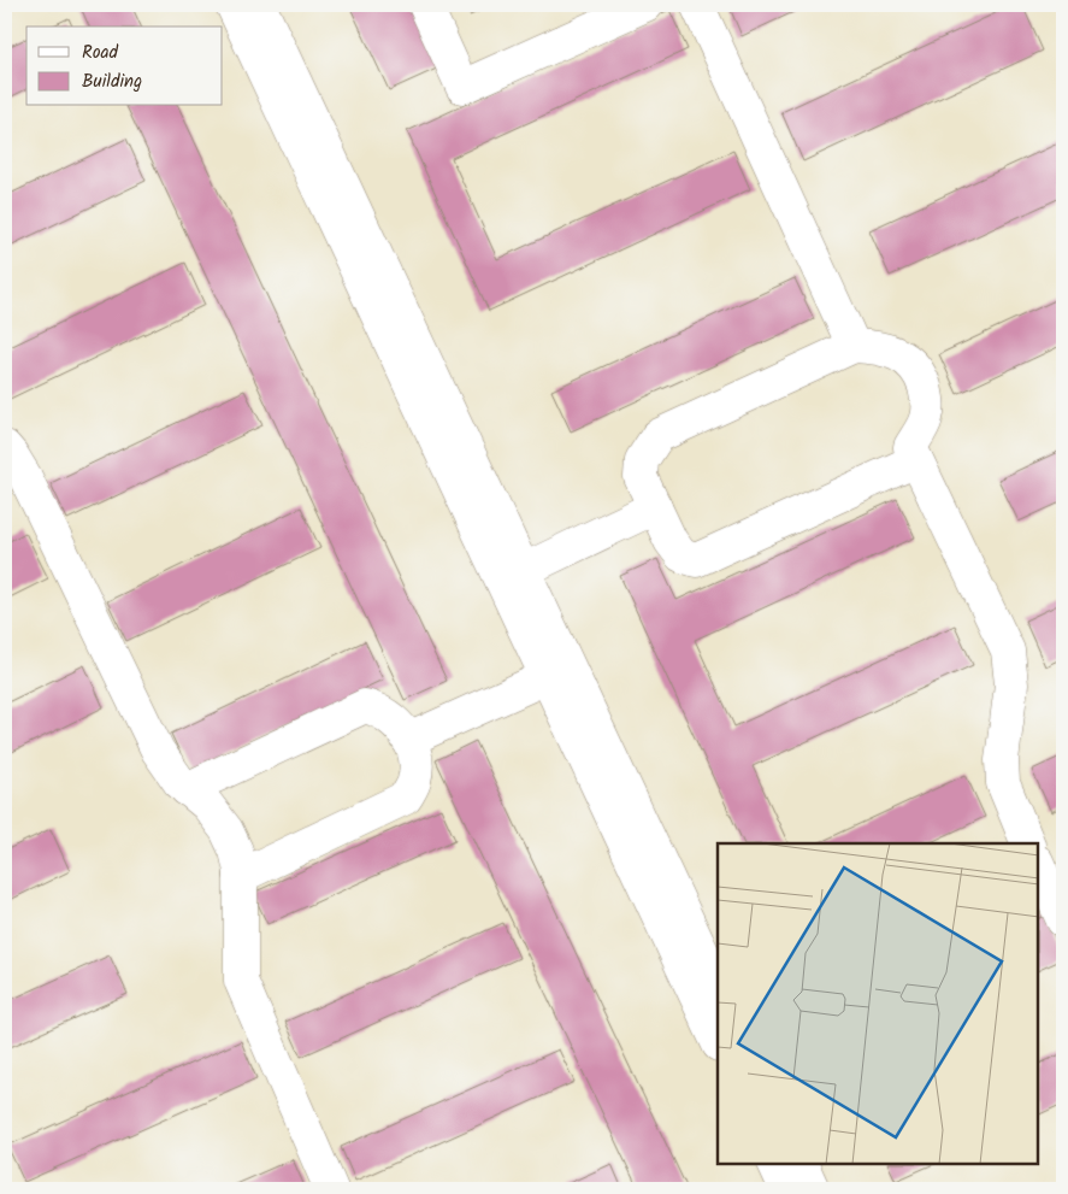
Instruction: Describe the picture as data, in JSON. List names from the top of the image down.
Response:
{
  "legend": ["Road", "Building"]
}
